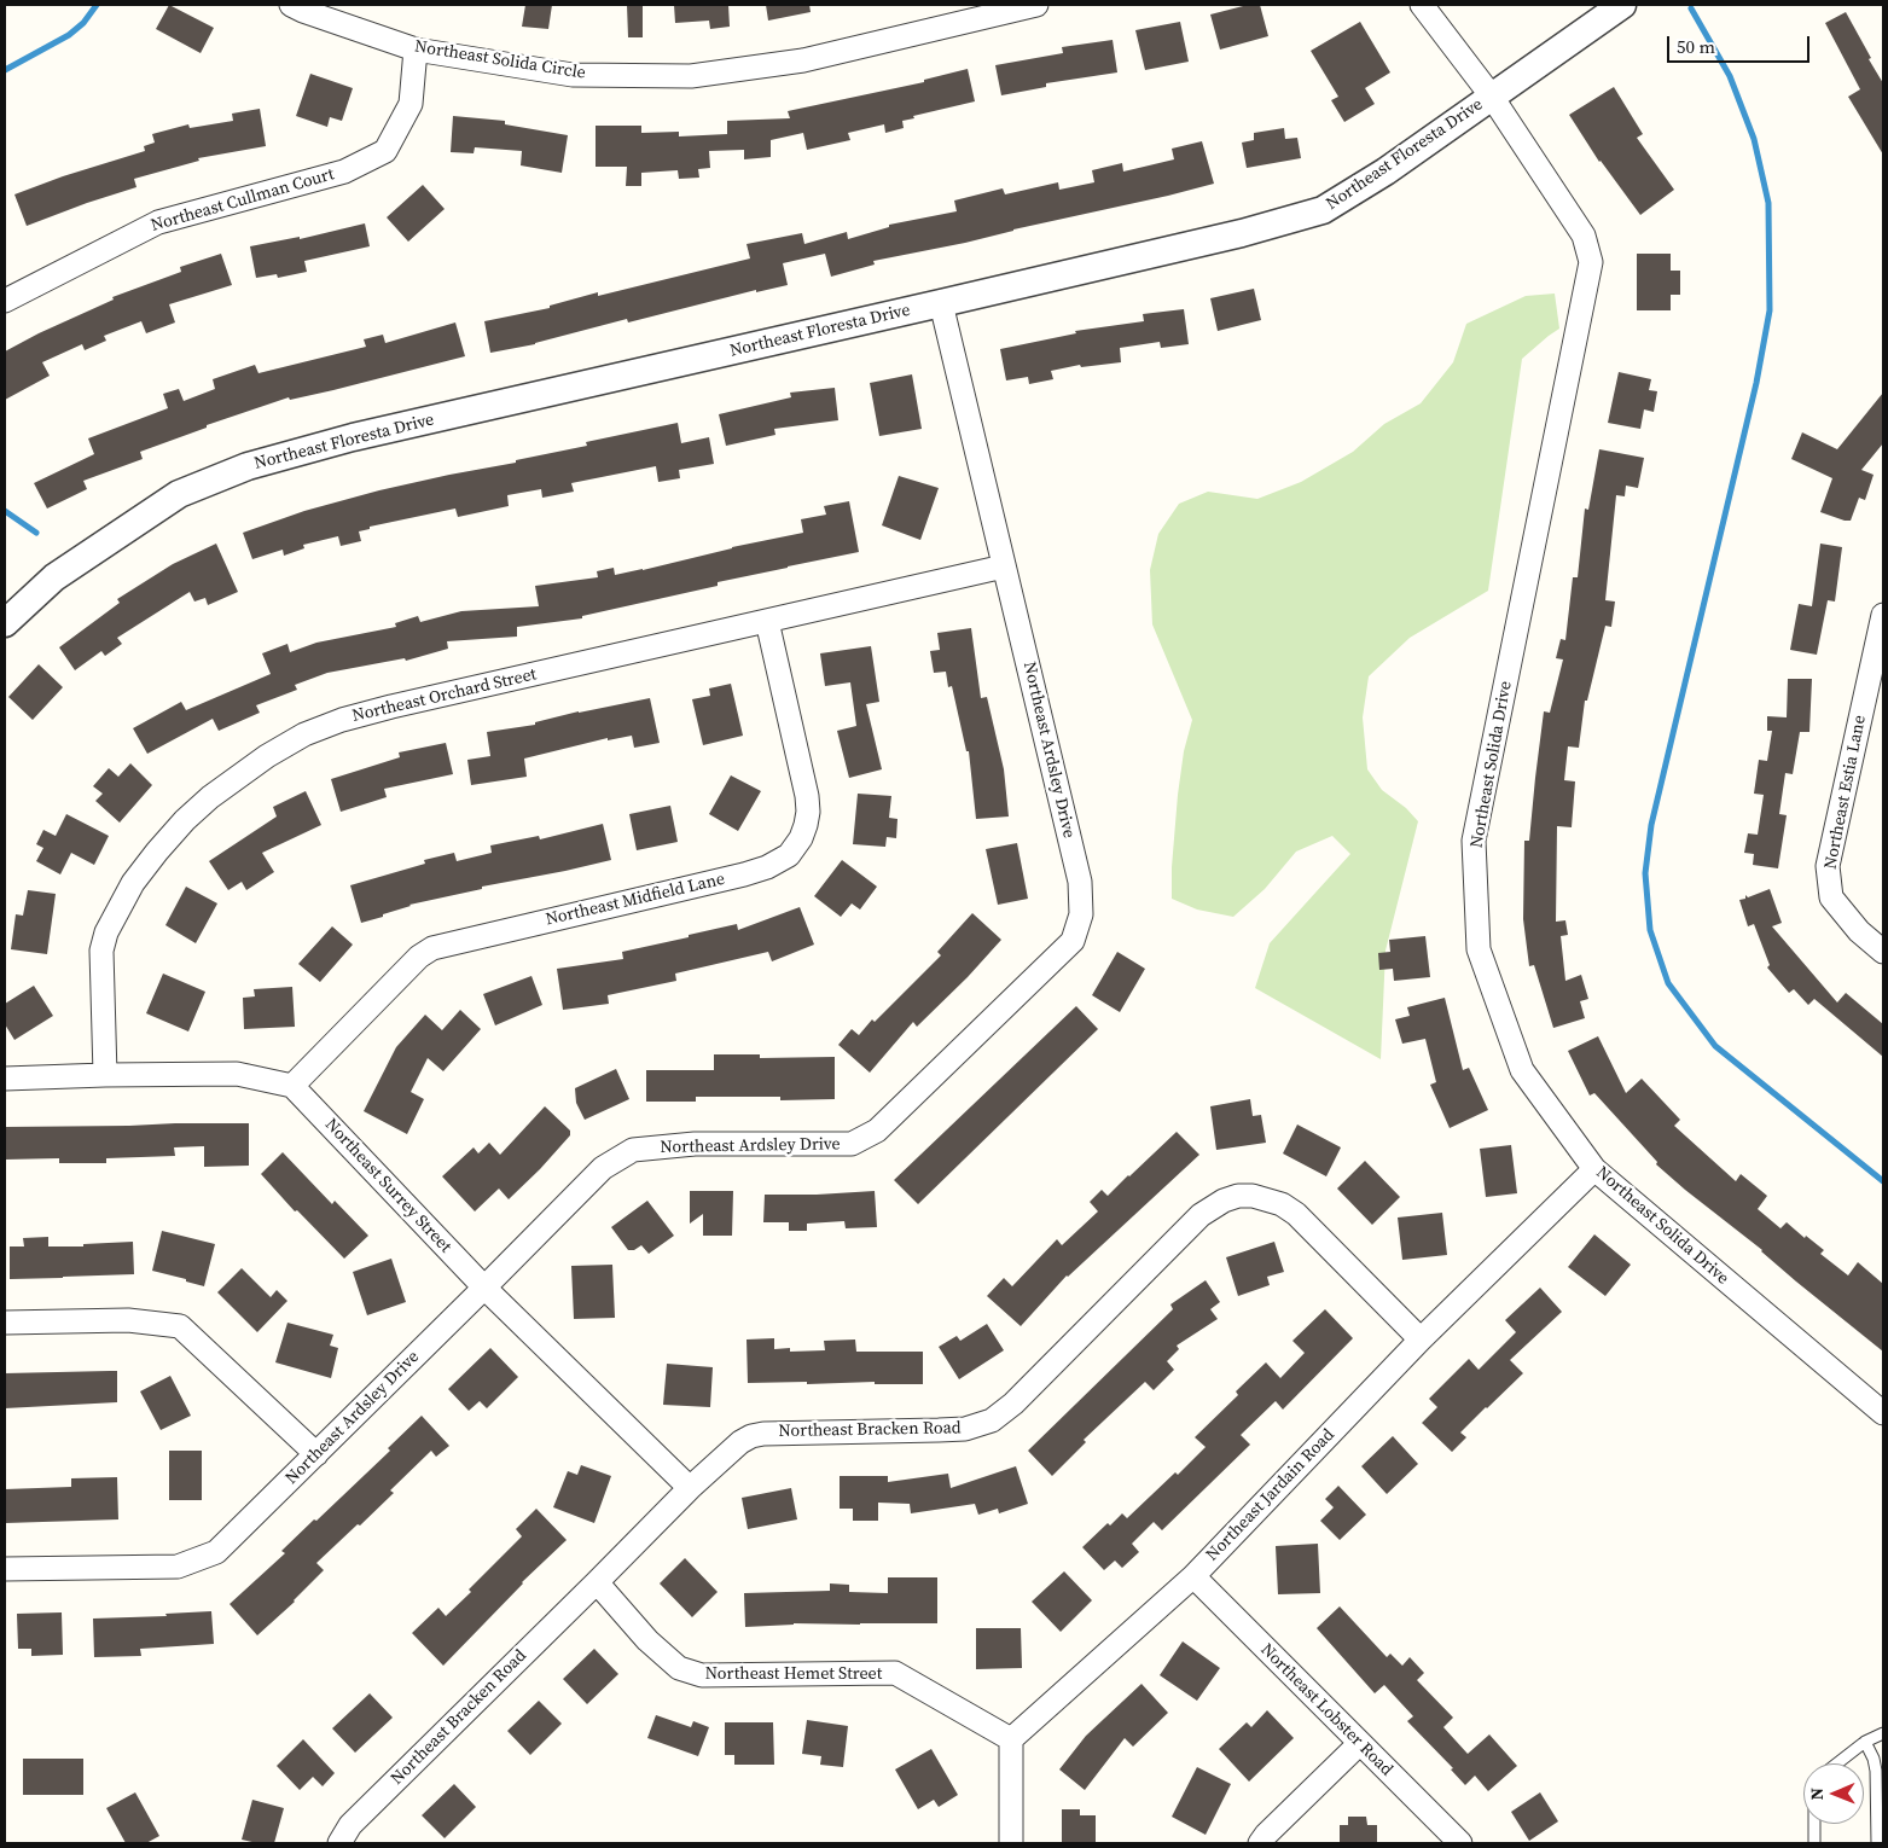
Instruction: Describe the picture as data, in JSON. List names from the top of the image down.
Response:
{
  "streets": {
    "street": [
      "Northeast Solida Circle",
      "Northeast Floresta Drive",
      "Northeast Cullman Court",
      "Northeast Orchard Street",
      "Northeast Ardsley Drive",
      "Northeast Solida Drive",
      "Northeast Estia Lane",
      "Northeast Midfield Lane",
      "Northeast Surrey Street",
      "Northeast Bracken Road",
      "Northeast Jardain Road",
      "Northeast Hemet Street",
      "Northeast Lobster Road"
    ]
  },
  "crossings": [
    ["Northeast Solida Circle", "Northeast Cullman Court"],
    ["Northeast Floresta Drive", "Northeast Ardsley Drive"],
    ["Northeast Floresta Drive", "Northeast Solida Drive"],
    ["Northeast Orchard Street", "Northeast Ardsley Drive"],
    ["Northeast Orchard Street", "Northeast Midfield Lane"],
    ["Northeast Ardsley Drive", "Northeast Surrey Street"],
    ["Northeast Solida Drive", "Northeast Jardain Road"],
    ["Northeast Midfield Lane", "Northeast Surrey Street"],
    ["Northeast Surrey Street", "Northeast Bracken Road"],
    ["Northeast Bracken Road", "Northeast Jardain Road"],
    ["Northeast Bracken Road", "Northeast Hemet Street"],
    ["Northeast Jardain Road", "Northeast Hemet Street"],
    ["Northeast Jardain Road", "Northeast Lobster Road"]
  ],
  "scale_bar": "50 m",
  "north": "left"
}
